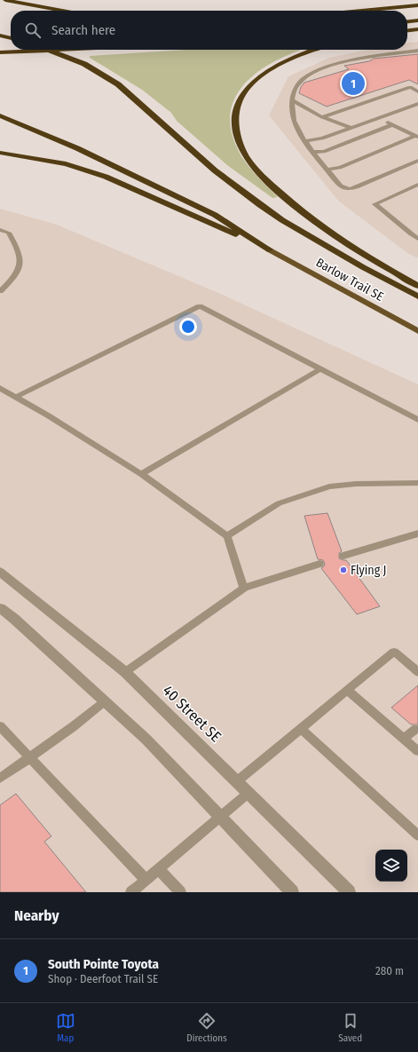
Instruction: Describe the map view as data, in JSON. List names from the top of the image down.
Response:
{
  "streets": {
    "main road": ["Barlow Trail SE"],
    "street": ["40 Street SE"]
  },
  "places": ["Flying J"],
  "page": {
    "search": "Search here",
    "pins": "1",
    "heading": "Nearby",
    "list": [
      {
        "mark": "1",
        "name": "South Pointe Toyota",
        "note": "Shop · Deerfoot Trail SE",
        "value": "280 m"
      }
    ],
    "nav": ["Map", "Directions", "Saved"]
  }
}
